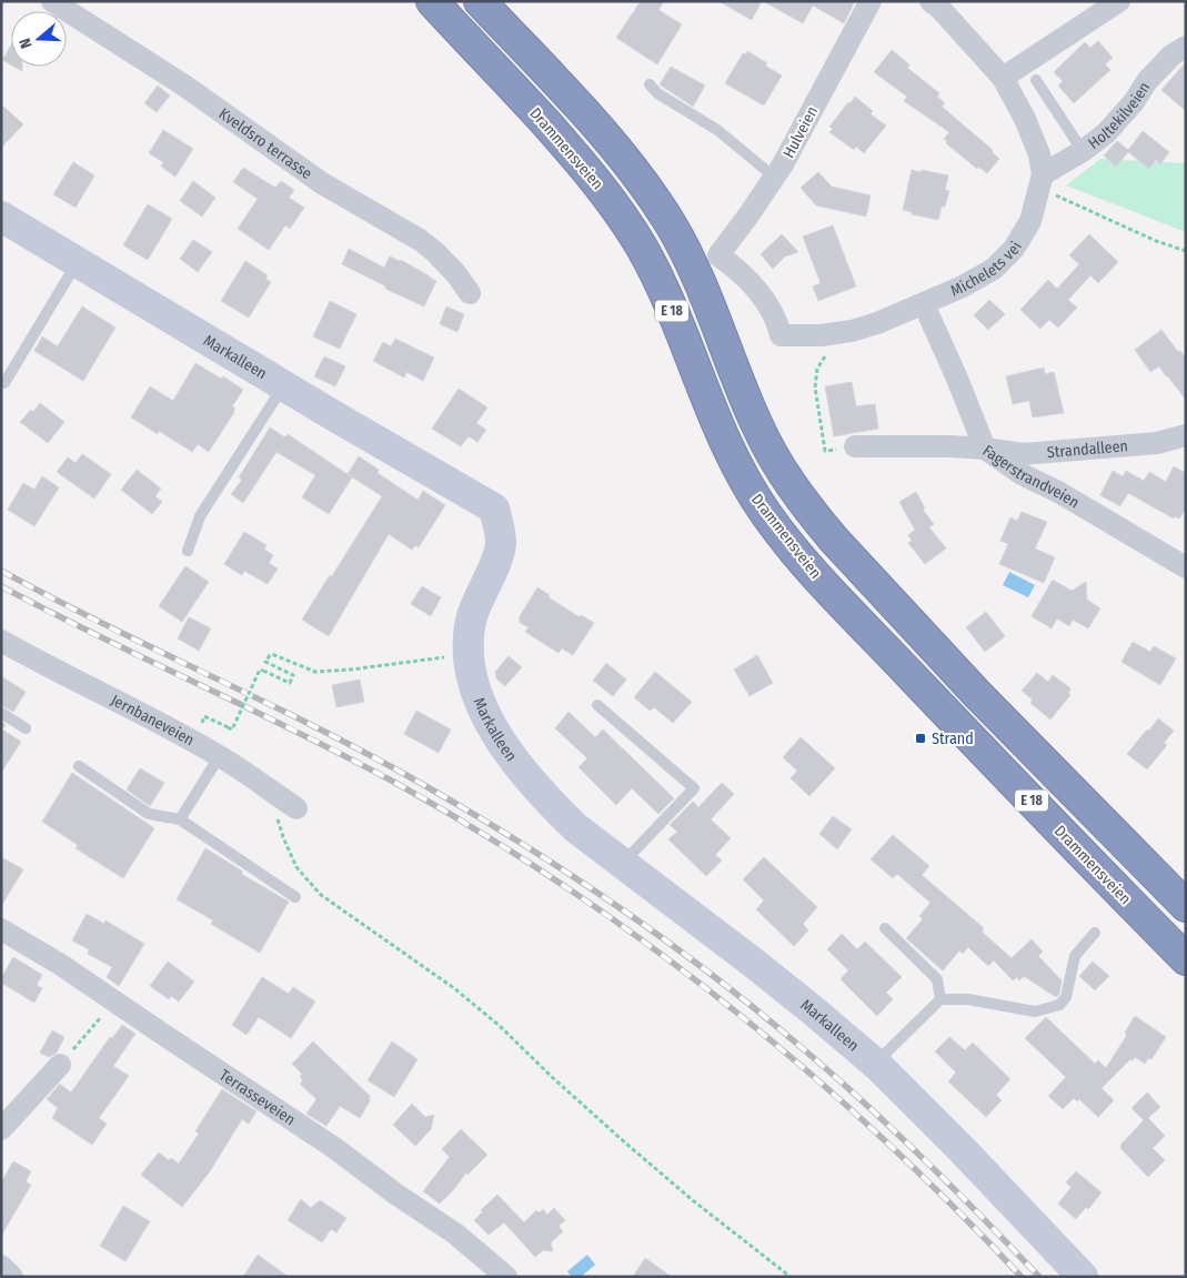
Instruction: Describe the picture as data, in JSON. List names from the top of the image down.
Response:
{
  "streets": {
    "highway": ["Drammensveien", "E 18"],
    "main road": ["Markalleen"],
    "street": [
      "Holtekilveien",
      "Hulveien",
      "Kveldsro terrasse",
      "Michelets vei",
      "Strandalleen",
      "Fagerstrandveien",
      "Jernbaneveien",
      "Terrasseveien"
    ]
  },
  "crossings": [
    ["Holtekilveien", "Michelets vei"],
    ["Hulveien", "Michelets vei"],
    ["Michelets vei", "Fagerstrandveien"],
    ["Strandalleen", "Fagerstrandveien"]
  ],
  "places": {
    "transit": ["Strand"]
  },
  "north": "left"
}
